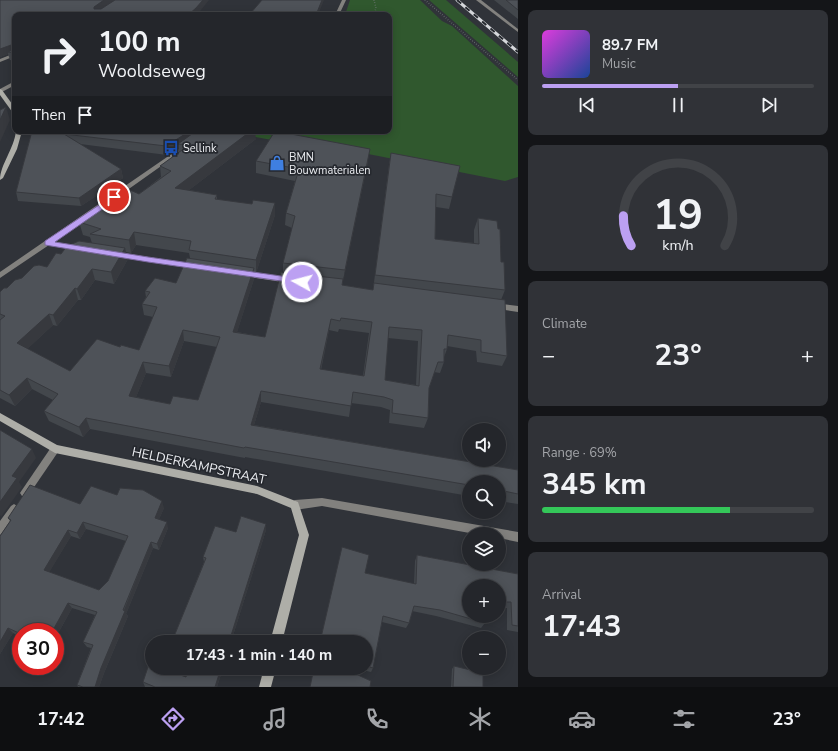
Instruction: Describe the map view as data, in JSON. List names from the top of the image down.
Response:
{
  "streets": {
    "street": ["HELDERKAMPSTRAAT"]
  },
  "places": {
    "bus stop": ["Sellink"],
    "shop": ["BMN Bouwmaterialen"]
  },
  "page": {
    "turn": ["100 m", "Wooldseweg"],
    "song": ["89.7 FM", "Music"],
    "then": "Then",
    "tile": [
      "Climate",
      ["Range · 69%", "345 km"],
      ["Arrival", "17:43"]
    ],
    "heat": ["−", "23°", "+"],
    "map_buttons": ["+", "−"],
    "limit": "30",
    "trip": "17:43 · 1 min · 140 m",
    "tabs": ["17:42", "23°"],
    "gauge": ["19", "km/h"]
  }
}
